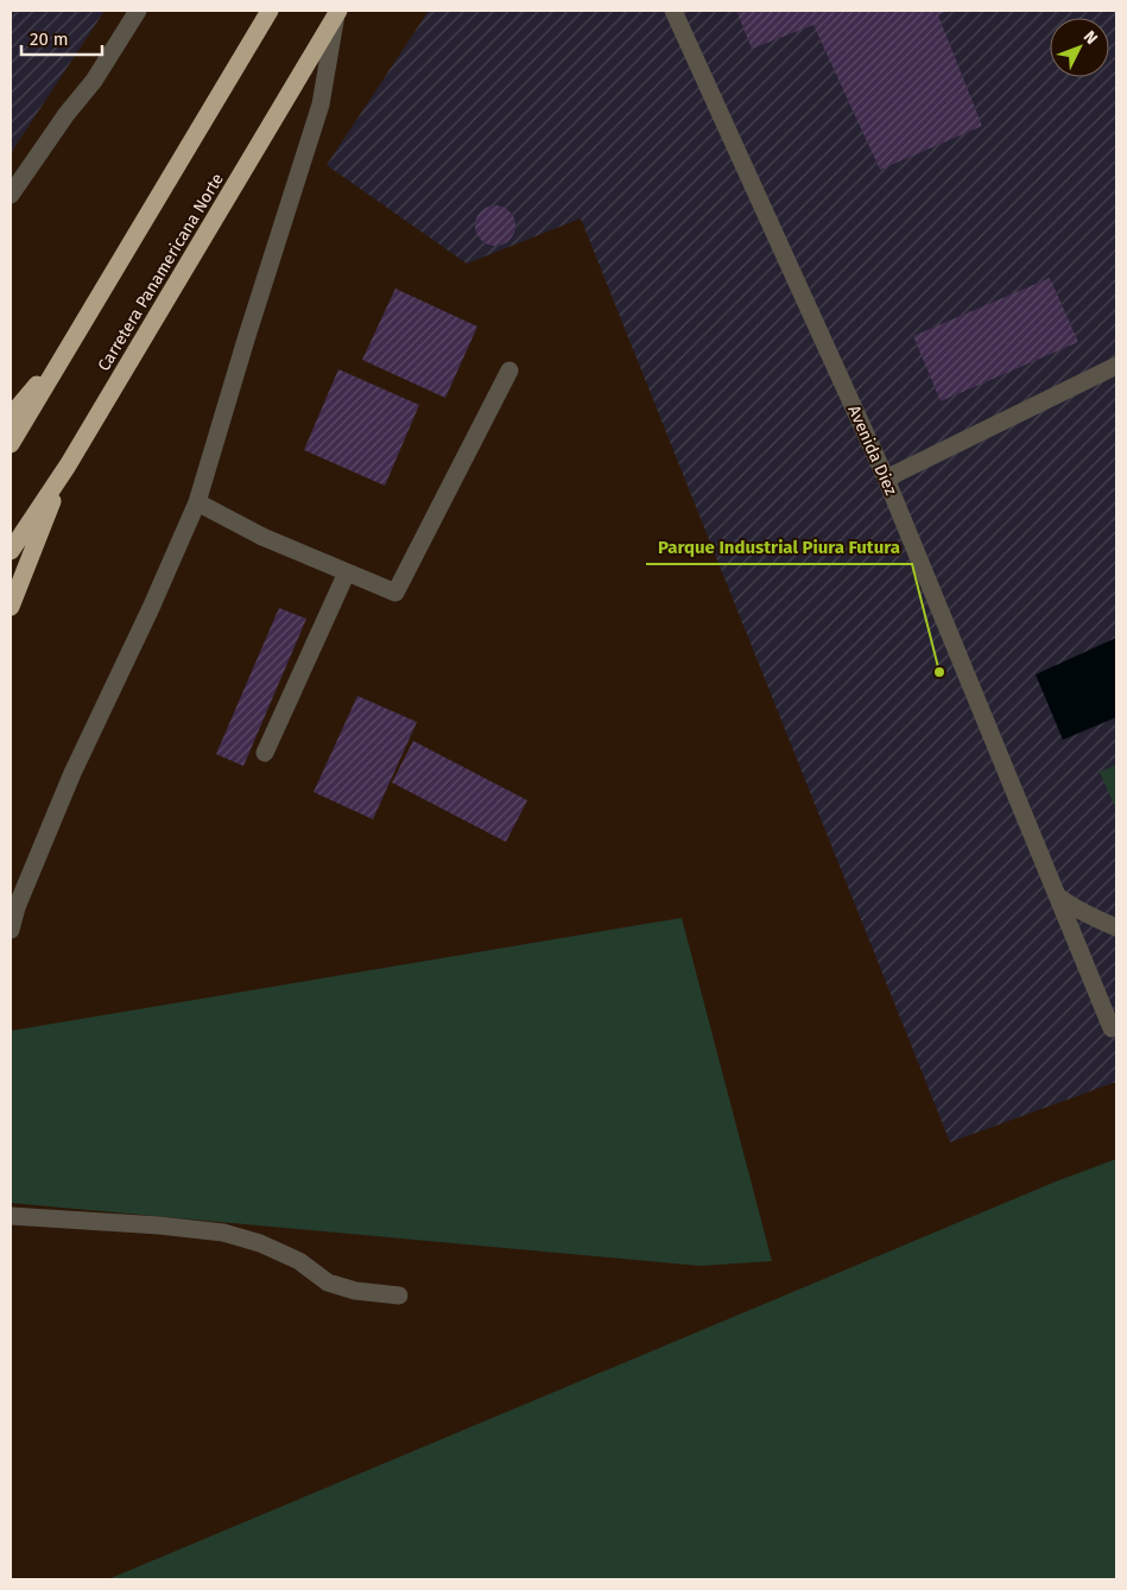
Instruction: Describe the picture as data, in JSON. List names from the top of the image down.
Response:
{
  "streets": {
    "highway": ["Carretera Panamericana Norte"],
    "street": ["Avenida Diez"]
  },
  "places": ["Parque Industrial Piura Futura"],
  "scale_bar": "20 m",
  "north": "top right"
}
